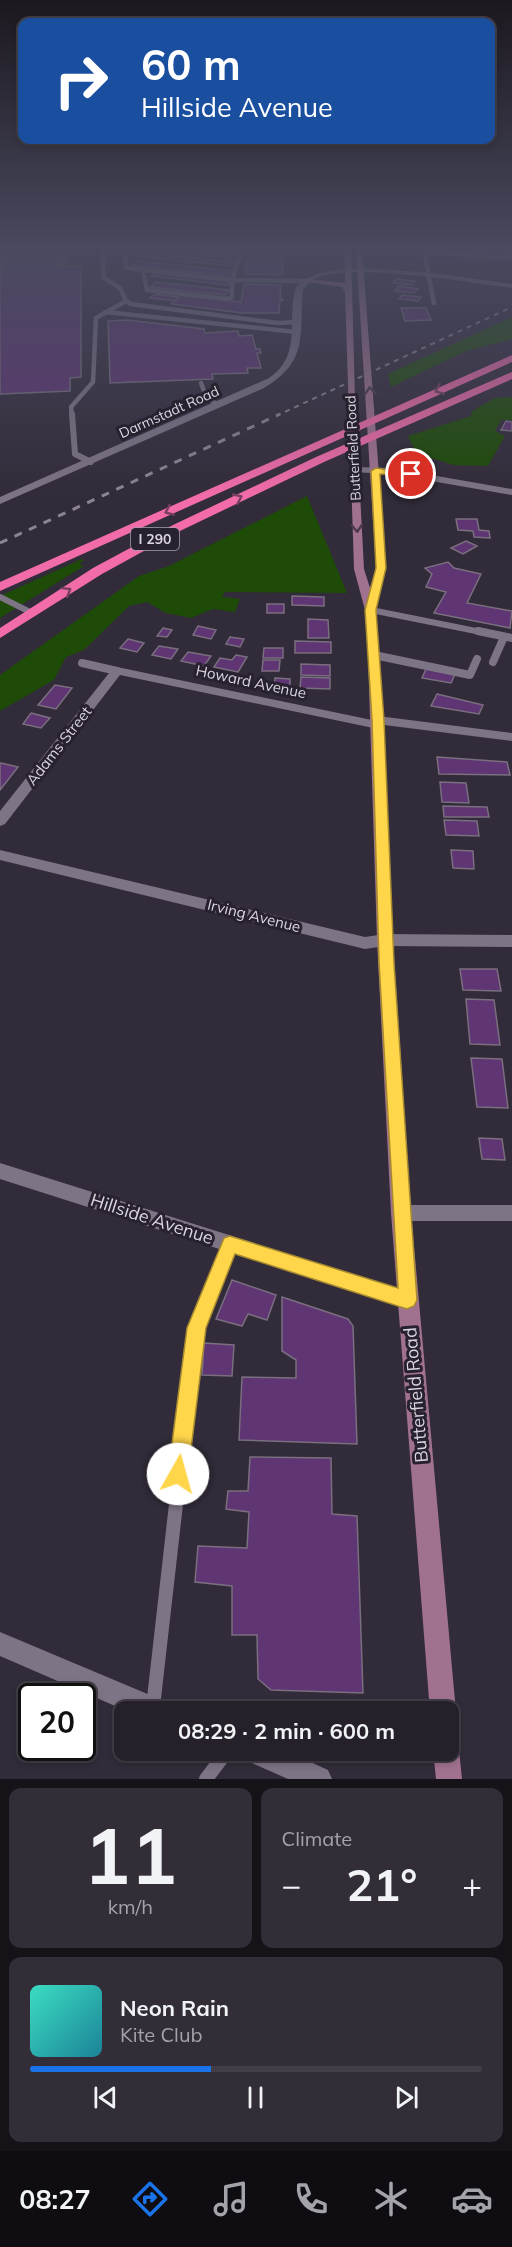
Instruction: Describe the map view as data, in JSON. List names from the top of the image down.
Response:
{
  "streets": {
    "highway": ["I 290"],
    "main road": ["Butterfield Road"],
    "street": [
      "Darmstadt Road",
      "Howard Avenue",
      "Adams Street",
      "Irving Avenue",
      "Hillside Avenue"
    ]
  },
  "crossings": [
    ["Butterfield Road", "Howard Avenue"],
    ["Butterfield Road", "Irving Avenue"],
    ["Butterfield Road", "Hillside Avenue"],
    ["Howard Avenue", "Adams Street"]
  ],
  "page": {
    "turn": ["60 m", "Hillside Avenue"],
    "limit": "20",
    "trip": "08:29 · 2 min · 600 m",
    "tile": [
      ["11", "km/h"],
      "Climate"
    ],
    "heat": ["−", "21°", "+"],
    "song": ["Neon Rain", "Kite Club"],
    "tabs": "08:27"
  }
}
